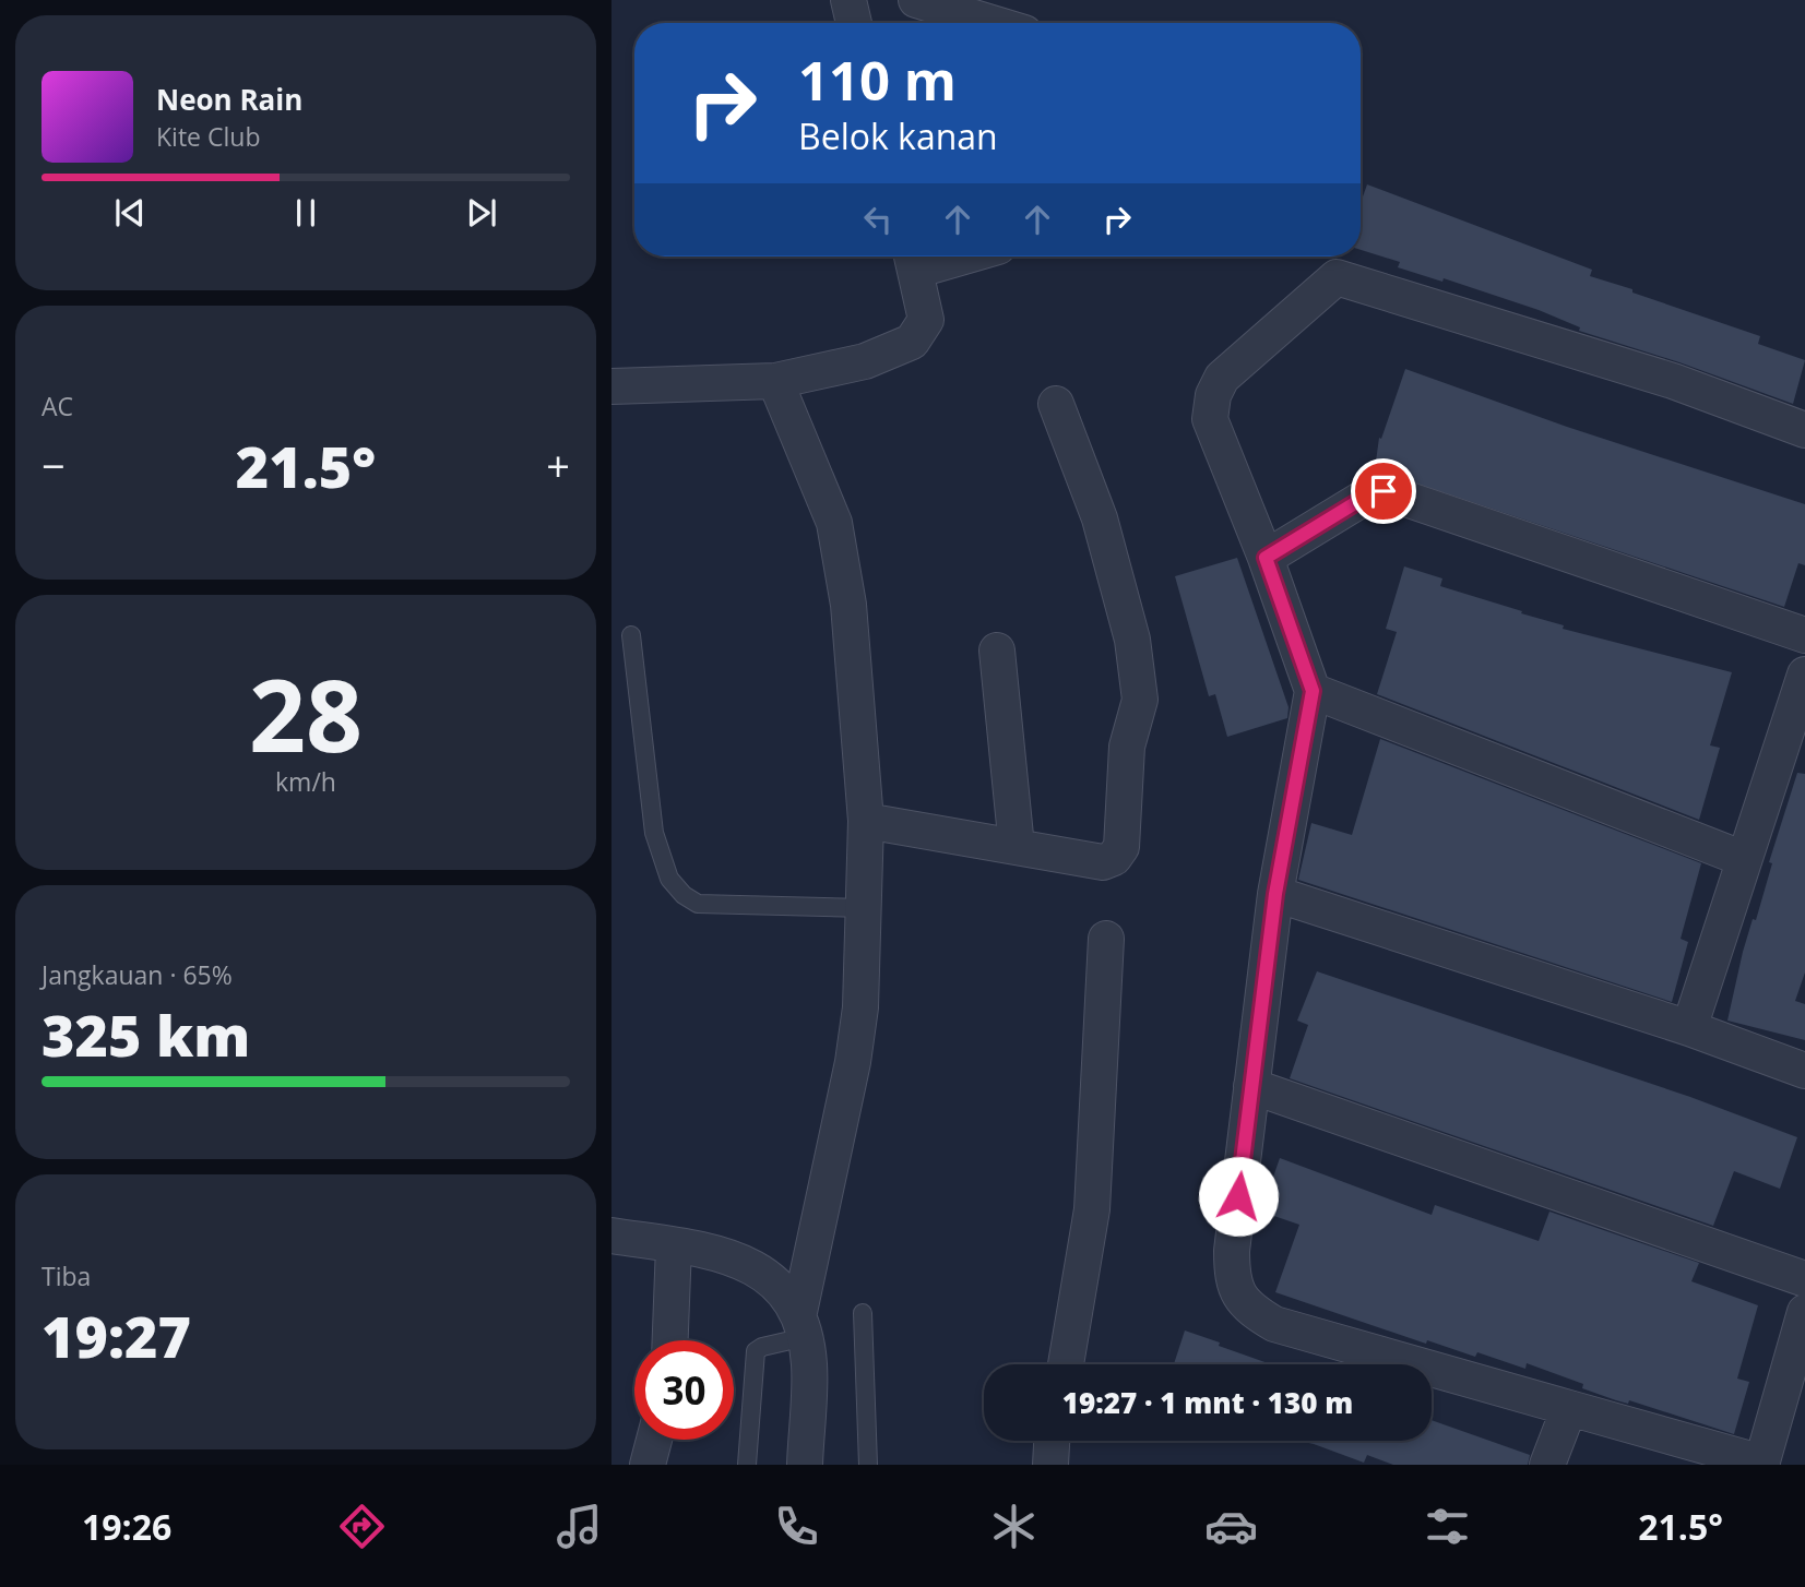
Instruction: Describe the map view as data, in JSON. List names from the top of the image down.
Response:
{
  "page": {
    "turn": ["110 m", "Belok kanan"],
    "song": ["Neon Rain", "Kite Club"],
    "tile": [
      "AC",
      ["28", "km/h"],
      ["Jangkauan · 65%", "325 km"],
      ["Tiba", "19:27"]
    ],
    "heat": ["−", "21.5°", "+"],
    "limit": "30",
    "trip": "19:27 · 1 mnt · 130 m",
    "tabs": ["19:26", "21.5°"]
  }
}
